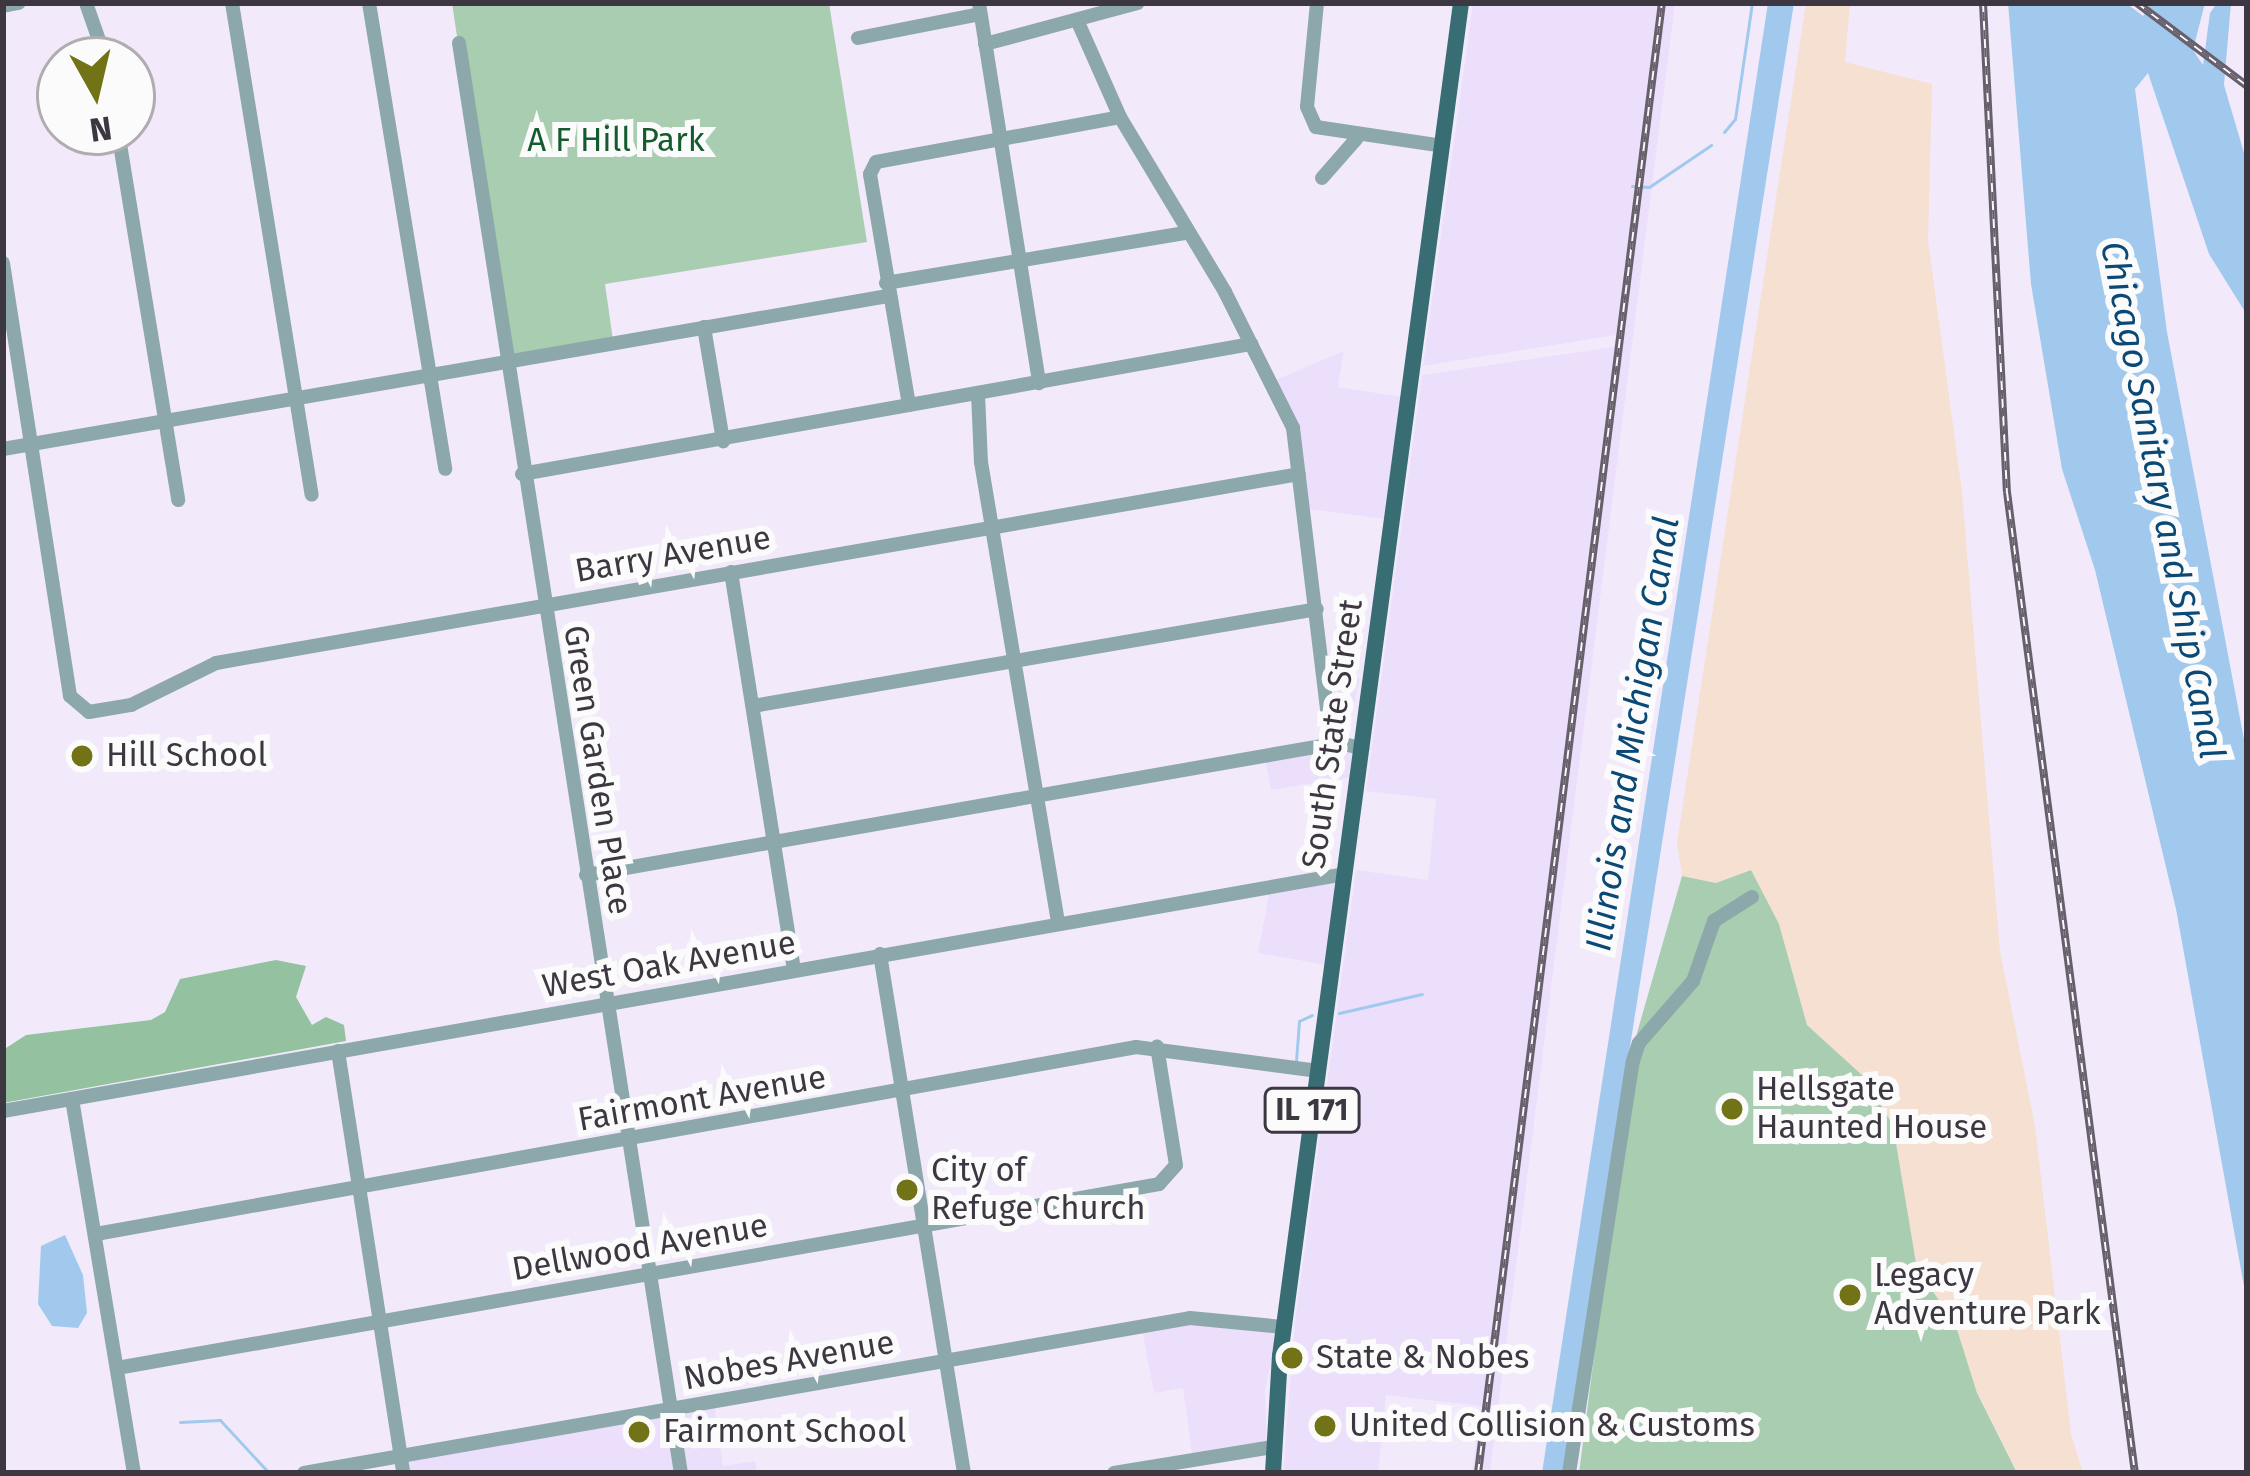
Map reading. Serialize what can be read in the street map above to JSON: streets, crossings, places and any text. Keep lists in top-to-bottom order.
{
  "streets": {
    "main road": ["South State Street", "IL 171"],
    "street": [
      "Barry Avenue",
      "Green Garden Place",
      "West Oak Avenue",
      "Fairmont Avenue",
      "Dellwood Avenue",
      "Nobes Avenue"
    ]
  },
  "crossings": [
    ["Barry Avenue", "Green Garden Place"],
    ["South State Street", "West Oak Avenue"],
    ["South State Street", "Fairmont Avenue"],
    ["South State Street", "Nobes Avenue"],
    ["Green Garden Place", "West Oak Avenue"],
    ["Green Garden Place", "Fairmont Avenue"],
    ["Green Garden Place", "Dellwood Avenue"],
    ["Green Garden Place", "Nobes Avenue"],
    ["Fairmont Avenue", "Dellwood Avenue"]
  ],
  "water": ["Chicago Sanitary and Ship Canal", "Illinois and Michigan Canal"],
  "parks": ["A F Hill Park"],
  "places": [
    "Hill School",
    "Hellsgate Haunted House",
    "City of Refuge Church",
    "Legacy Adventure Park",
    "State & Nobes",
    "United Collision & Customs",
    "Fairmont School"
  ],
  "north": "bottom"
}
